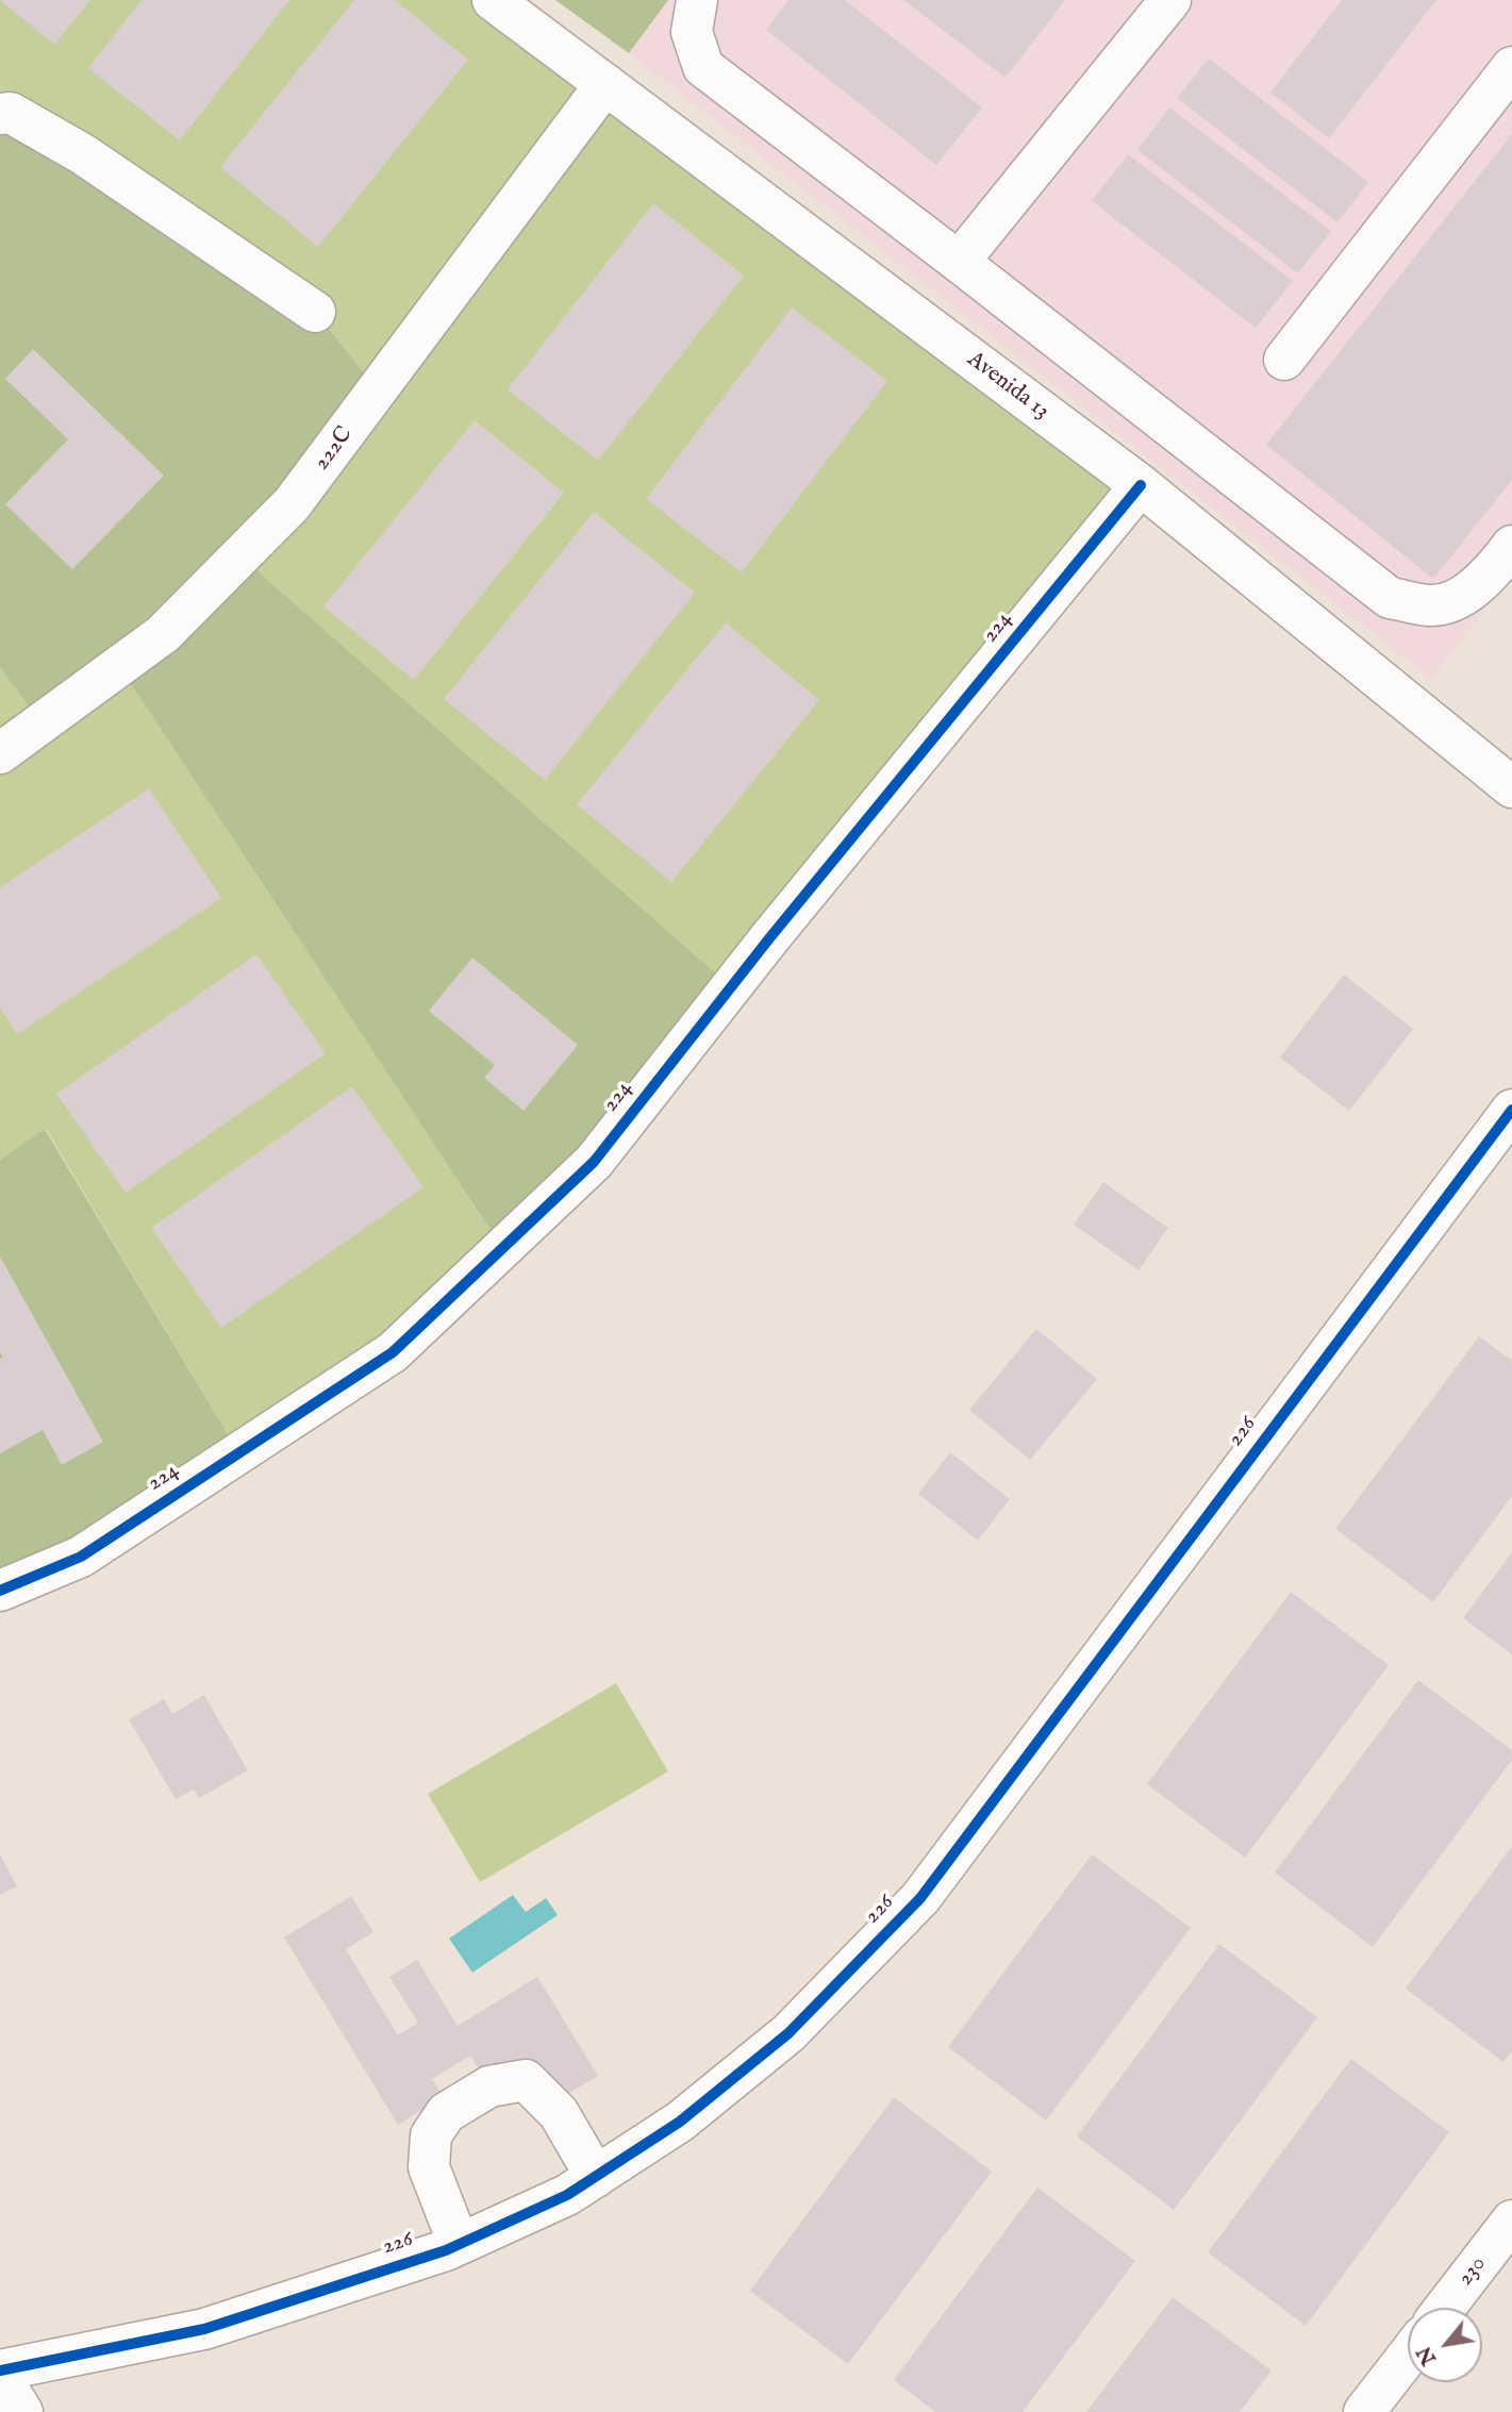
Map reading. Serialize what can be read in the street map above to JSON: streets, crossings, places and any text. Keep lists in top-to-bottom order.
{
  "streets": {
    "street": [
      "Avenida 13",
      "222C",
      "224",
      "226",
      "230"
    ]
  },
  "crossings": [
    ["Avenida 13", "222C"],
    ["Avenida 13", "224"]
  ],
  "north": "bottom left"
}
